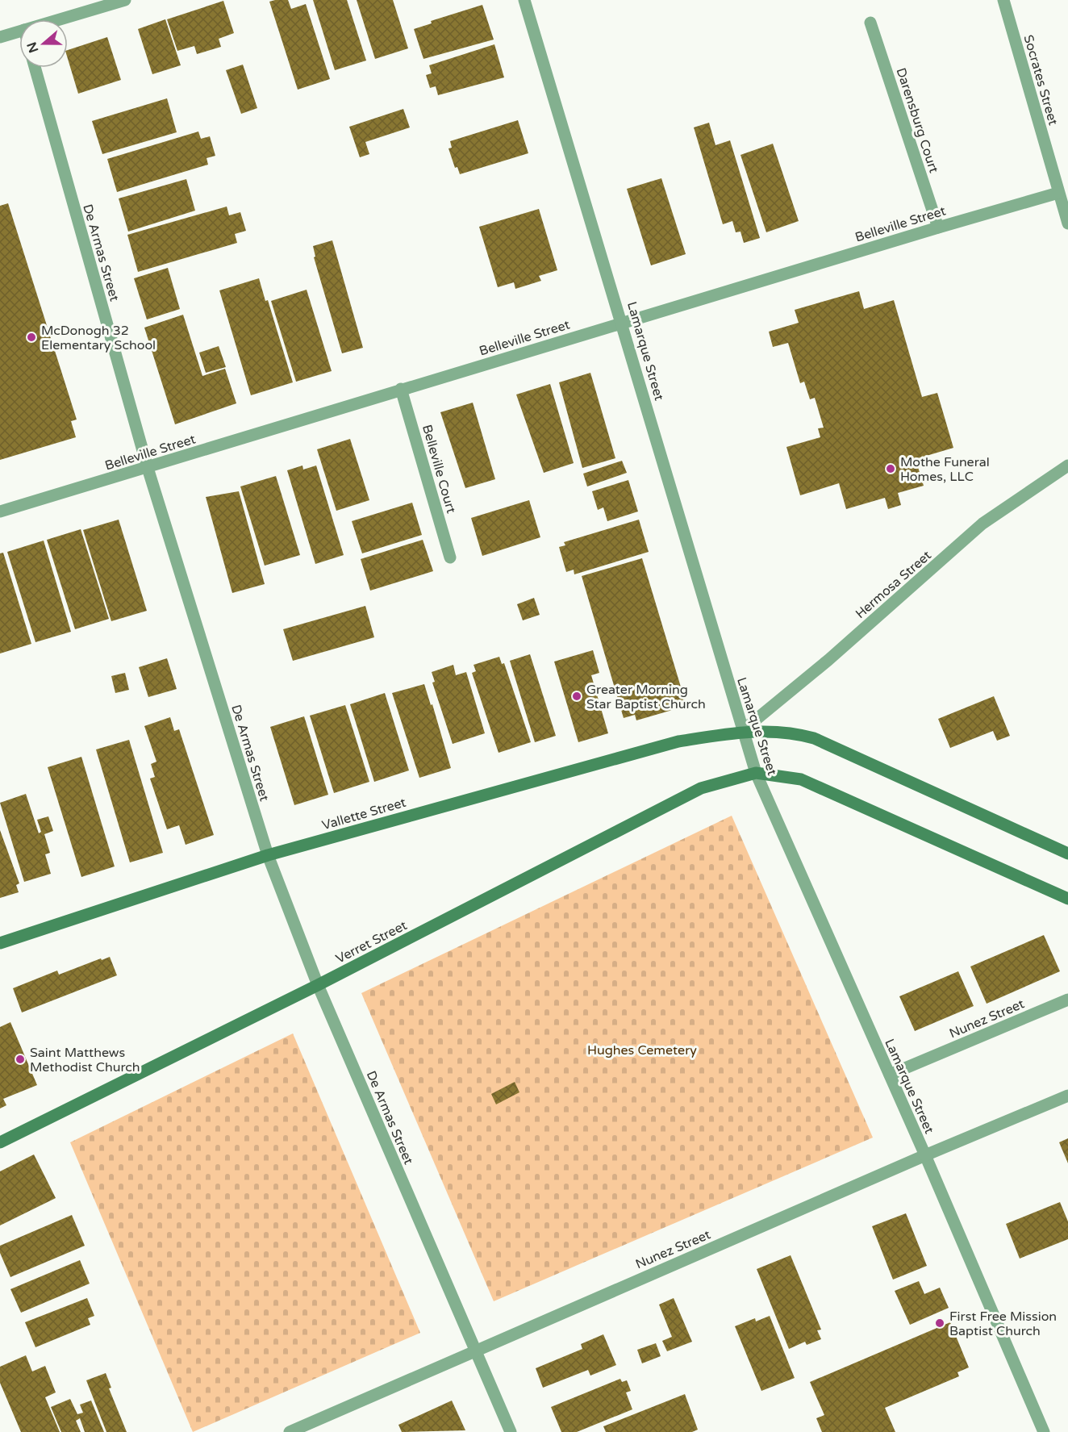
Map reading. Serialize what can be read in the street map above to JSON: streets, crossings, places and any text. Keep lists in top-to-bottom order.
{
  "streets": {
    "main road": ["Vallette Street", "Verret Street"],
    "street": [
      "Socrates Street",
      "Darensburg Court",
      "Belleville Street",
      "De Armas Street",
      "Lamarque Street",
      "Belleville Court",
      "Hermosa Street",
      "Nunez Street"
    ]
  },
  "crossings": [
    ["Socrates Street", "Belleville Street"],
    ["Darensburg Court", "Belleville Street"],
    ["Belleville Street", "De Armas Street"],
    ["Belleville Street", "Lamarque Street"],
    ["Belleville Street", "Belleville Court"],
    ["De Armas Street", "Vallette Street"],
    ["De Armas Street", "Verret Street"],
    ["De Armas Street", "Nunez Street"],
    ["Lamarque Street", "Hermosa Street"],
    ["Lamarque Street", "Vallette Street"],
    ["Lamarque Street", "Verret Street"],
    ["Lamarque Street", "Nunez Street"],
    ["Hermosa Street", "Vallette Street"]
  ],
  "parks": ["Hughes Cemetery"],
  "places": [
    "McDonogh 32 Elementary School",
    "Mothe Funeral Homes, LLC",
    "Greater Morning Star Baptist Church",
    "Saint Matthews Methodist Church",
    "First Free Mission Baptist Church"
  ],
  "north": "left"
}
